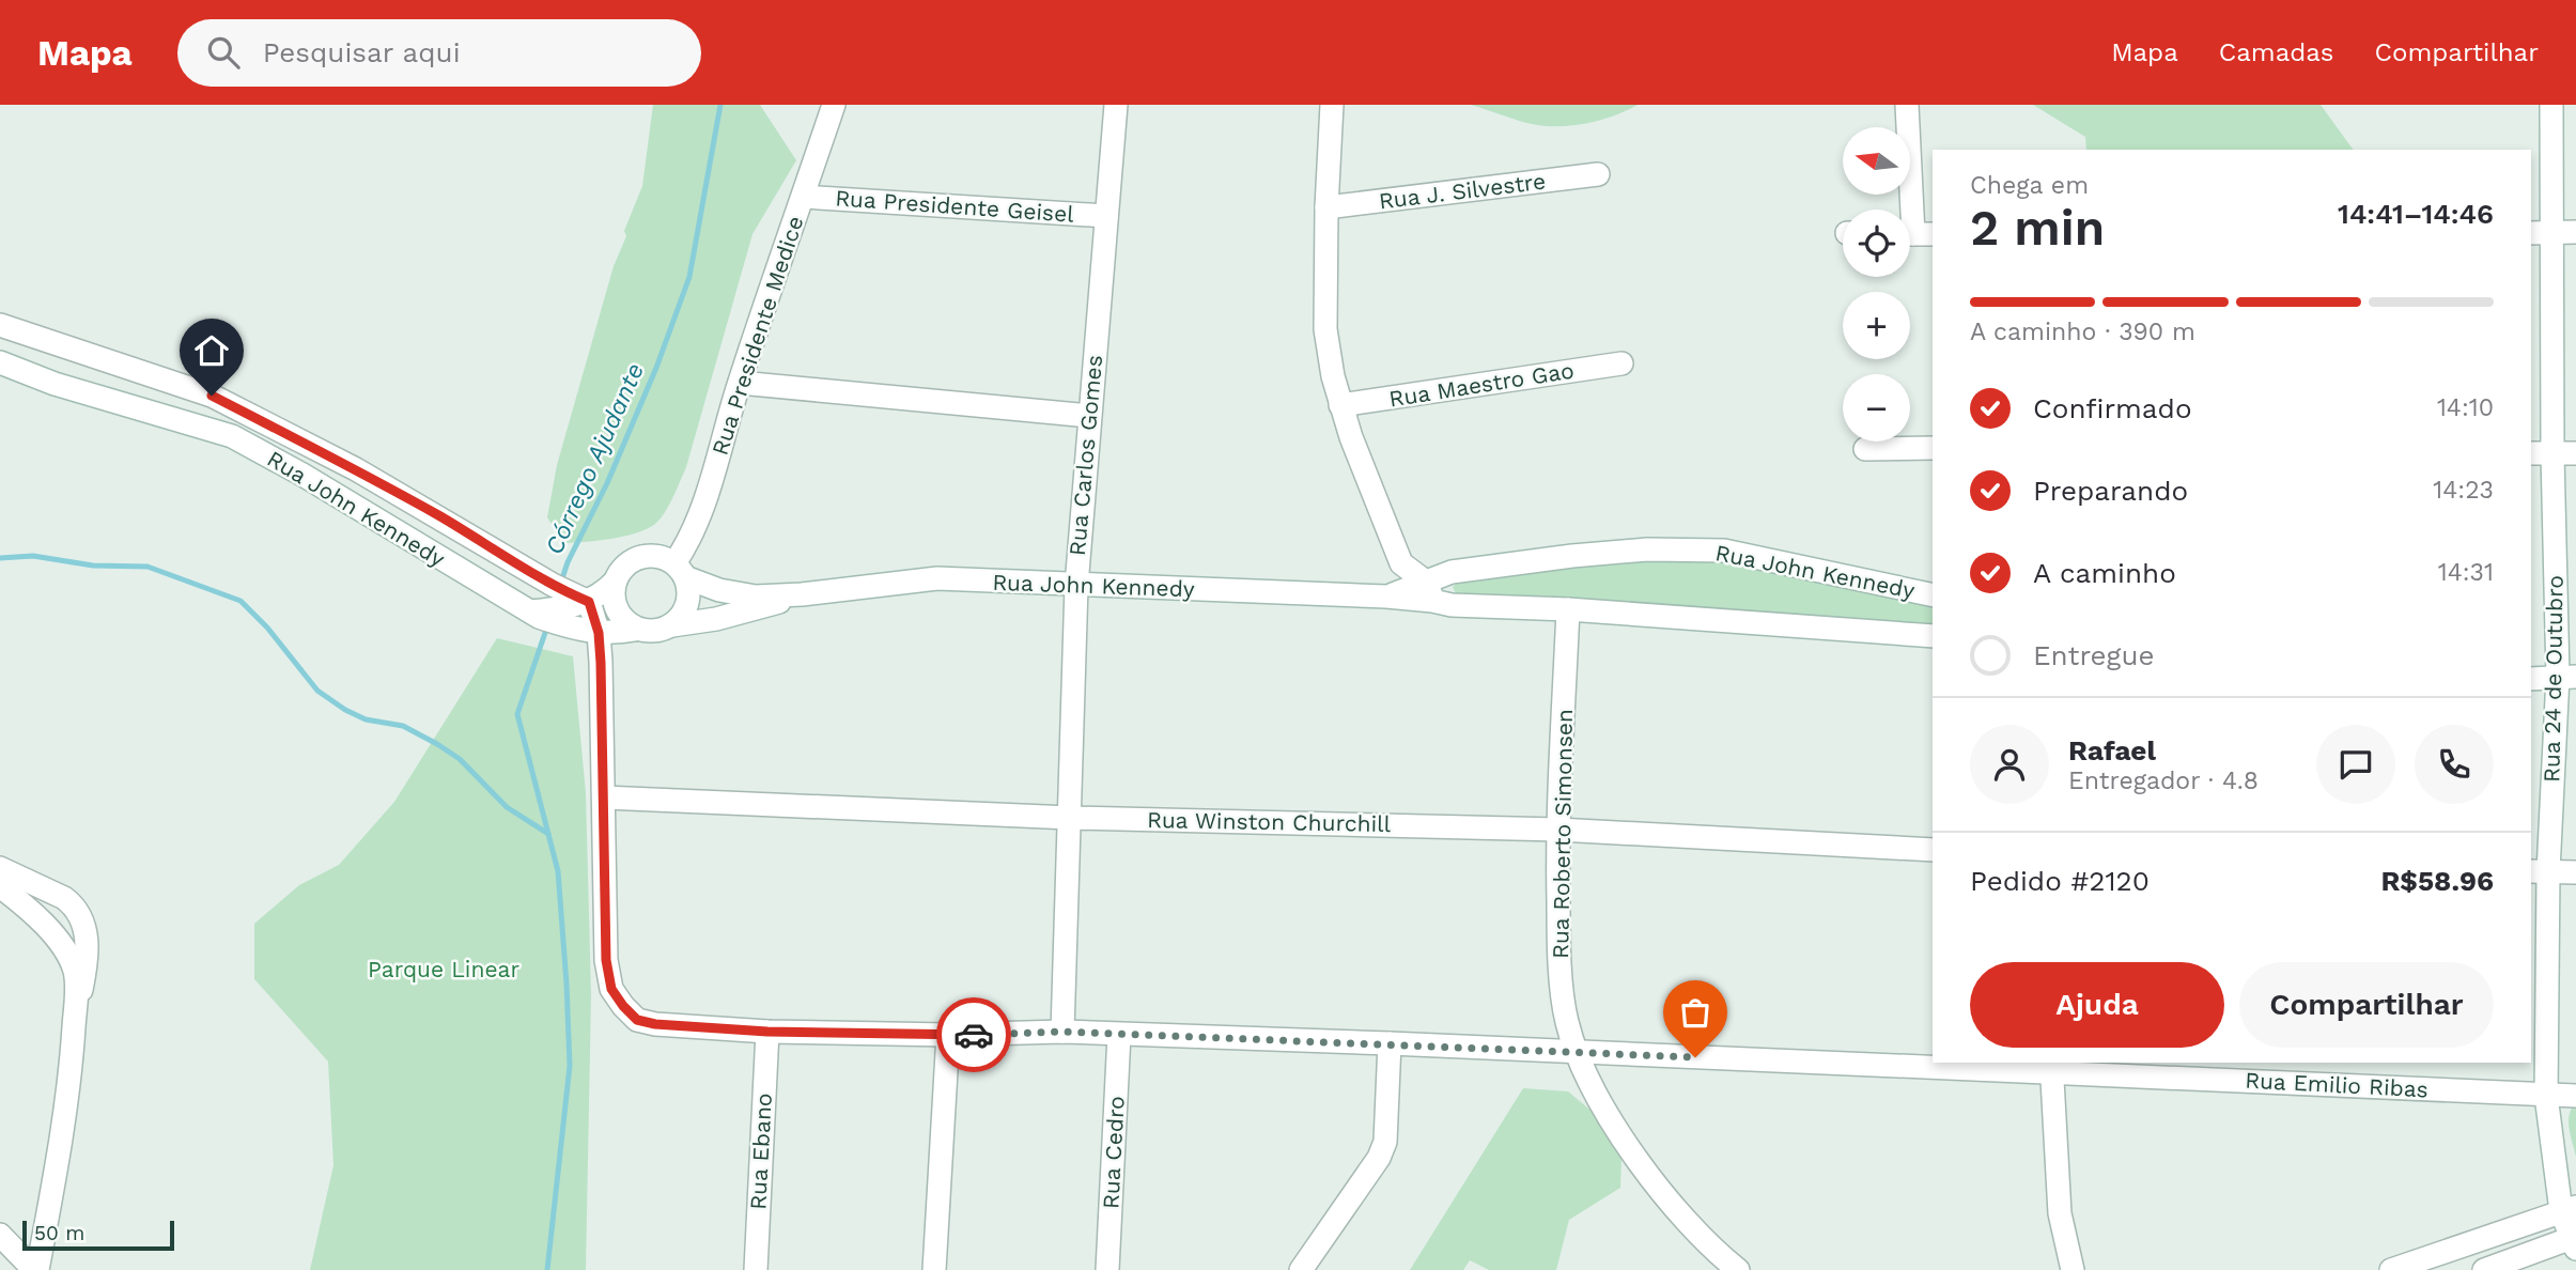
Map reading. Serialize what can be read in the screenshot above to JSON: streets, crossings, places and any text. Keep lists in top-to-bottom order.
{
  "streets": {
    "street": [
      "Rua J. Silvestre",
      "Rua Presidente Geisel",
      "Rua Presidente Medice",
      "Rua Maestro Gao",
      "Rua Carlos Gomes",
      "Rua John Kennedy",
      "Rua 24 de Outubro",
      "Rua Winston Churchill",
      "Rua Roberto Simonsen",
      "Rua Emilio Ribas",
      "Rua Ebano",
      "Rua Cedro"
    ]
  },
  "crossings": [
    ["Rua Presidente Geisel", "Rua Presidente Medice"],
    ["Rua Presidente Geisel", "Rua Carlos Gomes"],
    ["Rua Presidente Medice", "Rua John Kennedy"],
    ["Rua Carlos Gomes", "Rua John Kennedy"],
    ["Rua Carlos Gomes", "Rua Winston Churchill"],
    ["Rua Carlos Gomes", "Rua Emilio Ribas"],
    ["Rua John Kennedy", "Rua Roberto Simonsen"],
    ["Rua 24 de Outubro", "Rua Emilio Ribas"],
    ["Rua Winston Churchill", "Rua Roberto Simonsen"],
    ["Rua Winston Churchill", "Rua Emilio Ribas"],
    ["Rua Roberto Simonsen", "Rua Emilio Ribas"],
    ["Rua Emilio Ribas", "Rua Ebano"],
    ["Rua Emilio Ribas", "Rua Cedro"]
  ],
  "water": ["Córrego Ajudante"],
  "parks": ["Parque Linear"],
  "scale_bar": "50 m",
  "north": "left",
  "page": {
    "header": "Mapa",
    "search": "Pesquisar aqui",
    "nav": ["Mapa", "Camadas", "Compartilhar"],
    "map_buttons": ["+", "−"],
    "heading": ["2 min", "Chega em", "14:41–14:46"],
    "panel": [
      "Rafael",
      "Entregador · 4.8",
      "Pedido #2120",
      "R$58.96"
    ],
    "bar": "A caminho · 390 m",
    "list": [
      ["Confirmado", "14:10"],
      ["Preparando", "14:23"],
      ["A caminho", "14:31"],
      "Entregue"
    ],
    "buttons": ["Ajuda", "Compartilhar"],
    "scale": "50 m"
  }
}
